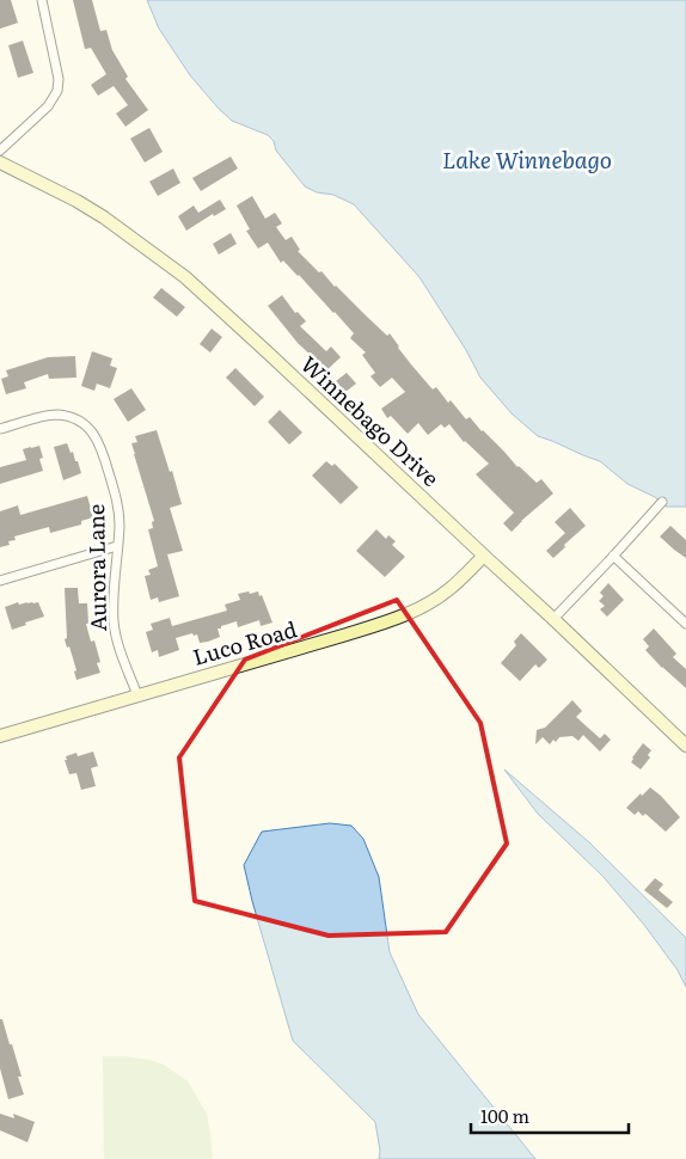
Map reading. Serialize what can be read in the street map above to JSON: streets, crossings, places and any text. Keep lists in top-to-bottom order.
{
  "streets": {
    "main road": ["Winnebago Drive", "Luco Road"],
    "street": ["Aurora Lane"]
  },
  "crossings": [
    ["Winnebago Drive", "Luco Road"],
    ["Aurora Lane", "Luco Road"]
  ],
  "water": ["Lake Winnebago"],
  "scale_bar": "100 m"
}
